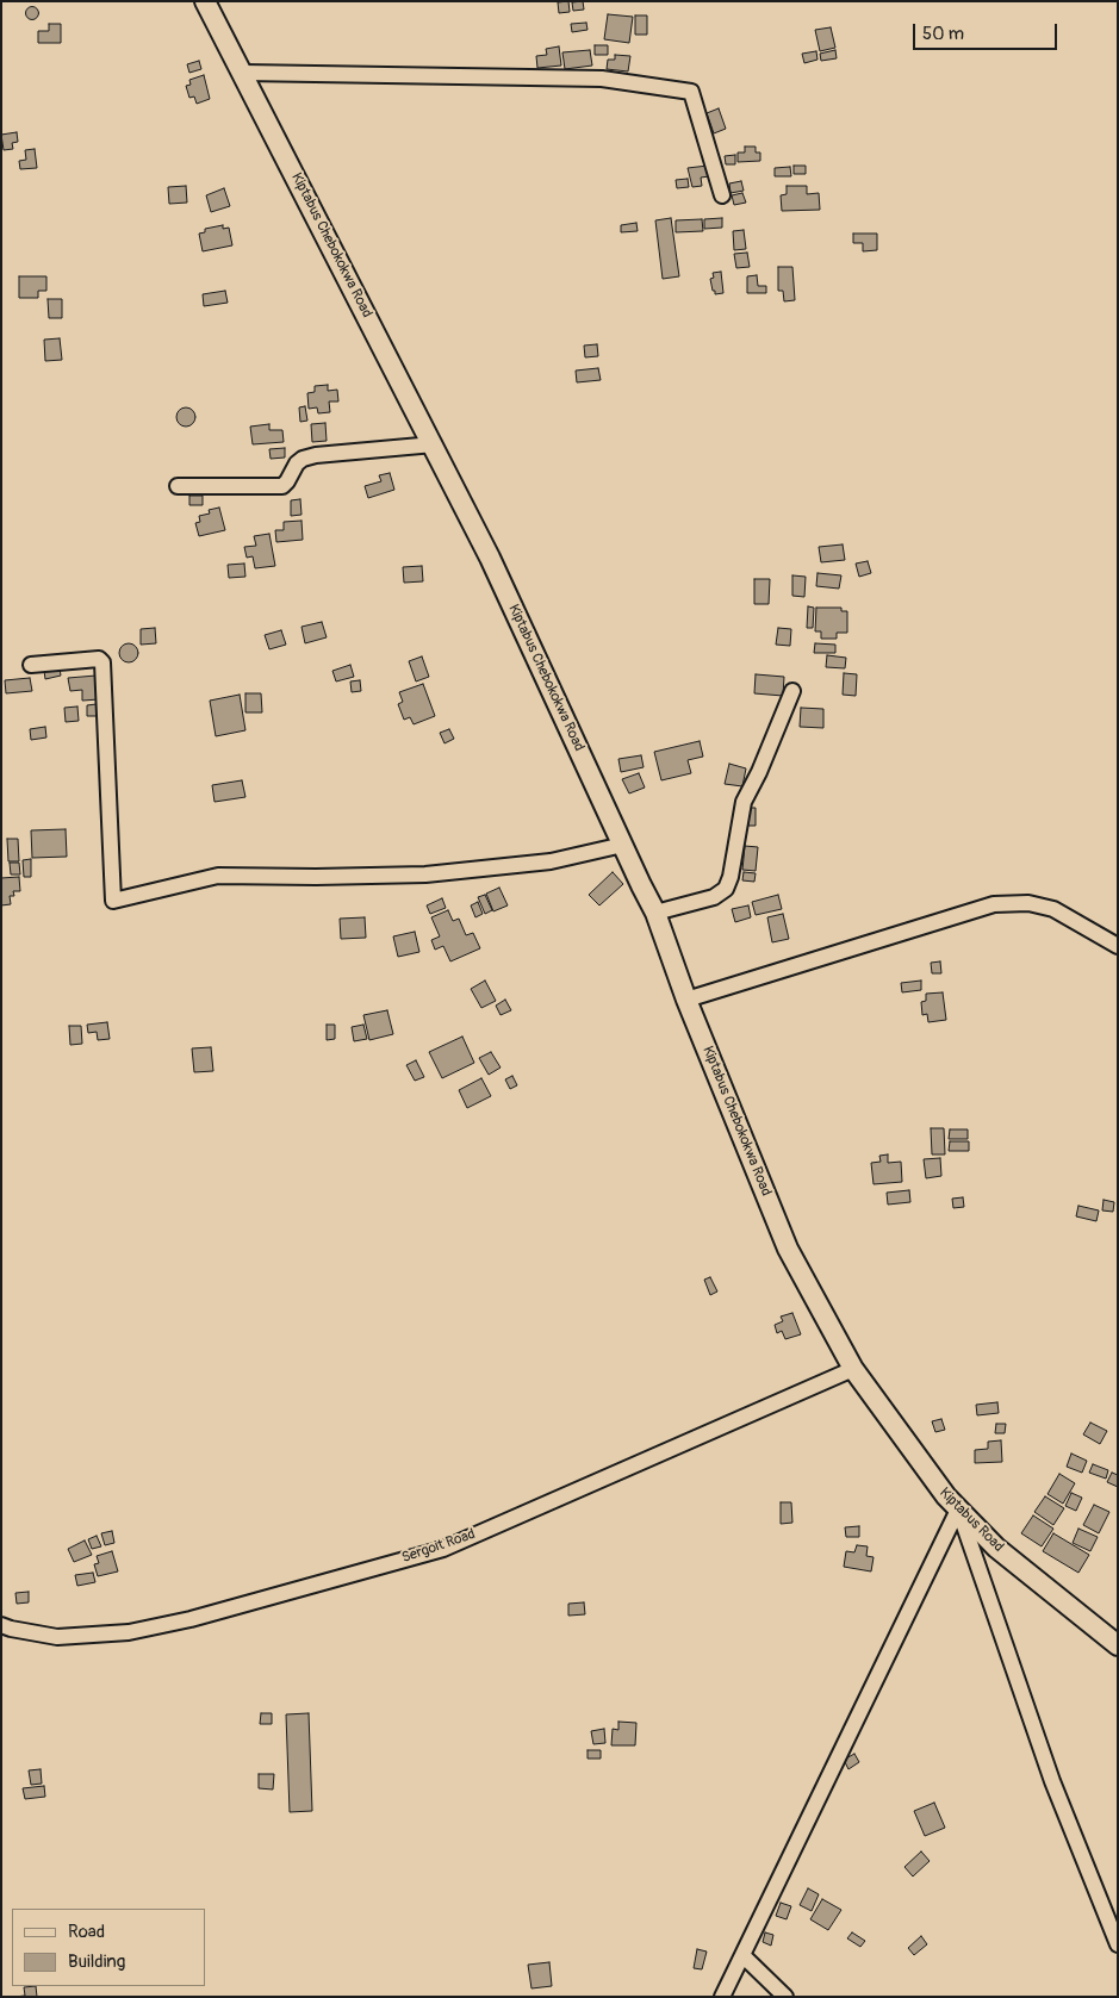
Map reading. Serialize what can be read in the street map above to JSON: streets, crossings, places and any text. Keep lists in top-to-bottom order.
{
  "streets": {
    "street": ["Kiptabus Chebokokwa Road", "Kiptabus Road", "Sergoit Road"]
  },
  "crossings": [
    ["Kiptabus Chebokokwa Road", "Kiptabus Road"],
    ["Kiptabus Chebokokwa Road", "Sergoit Road"],
    ["Kiptabus Road", "Sergoit Road"]
  ],
  "legend": ["Road", "Building"],
  "scale_bar": "50 m"
}
